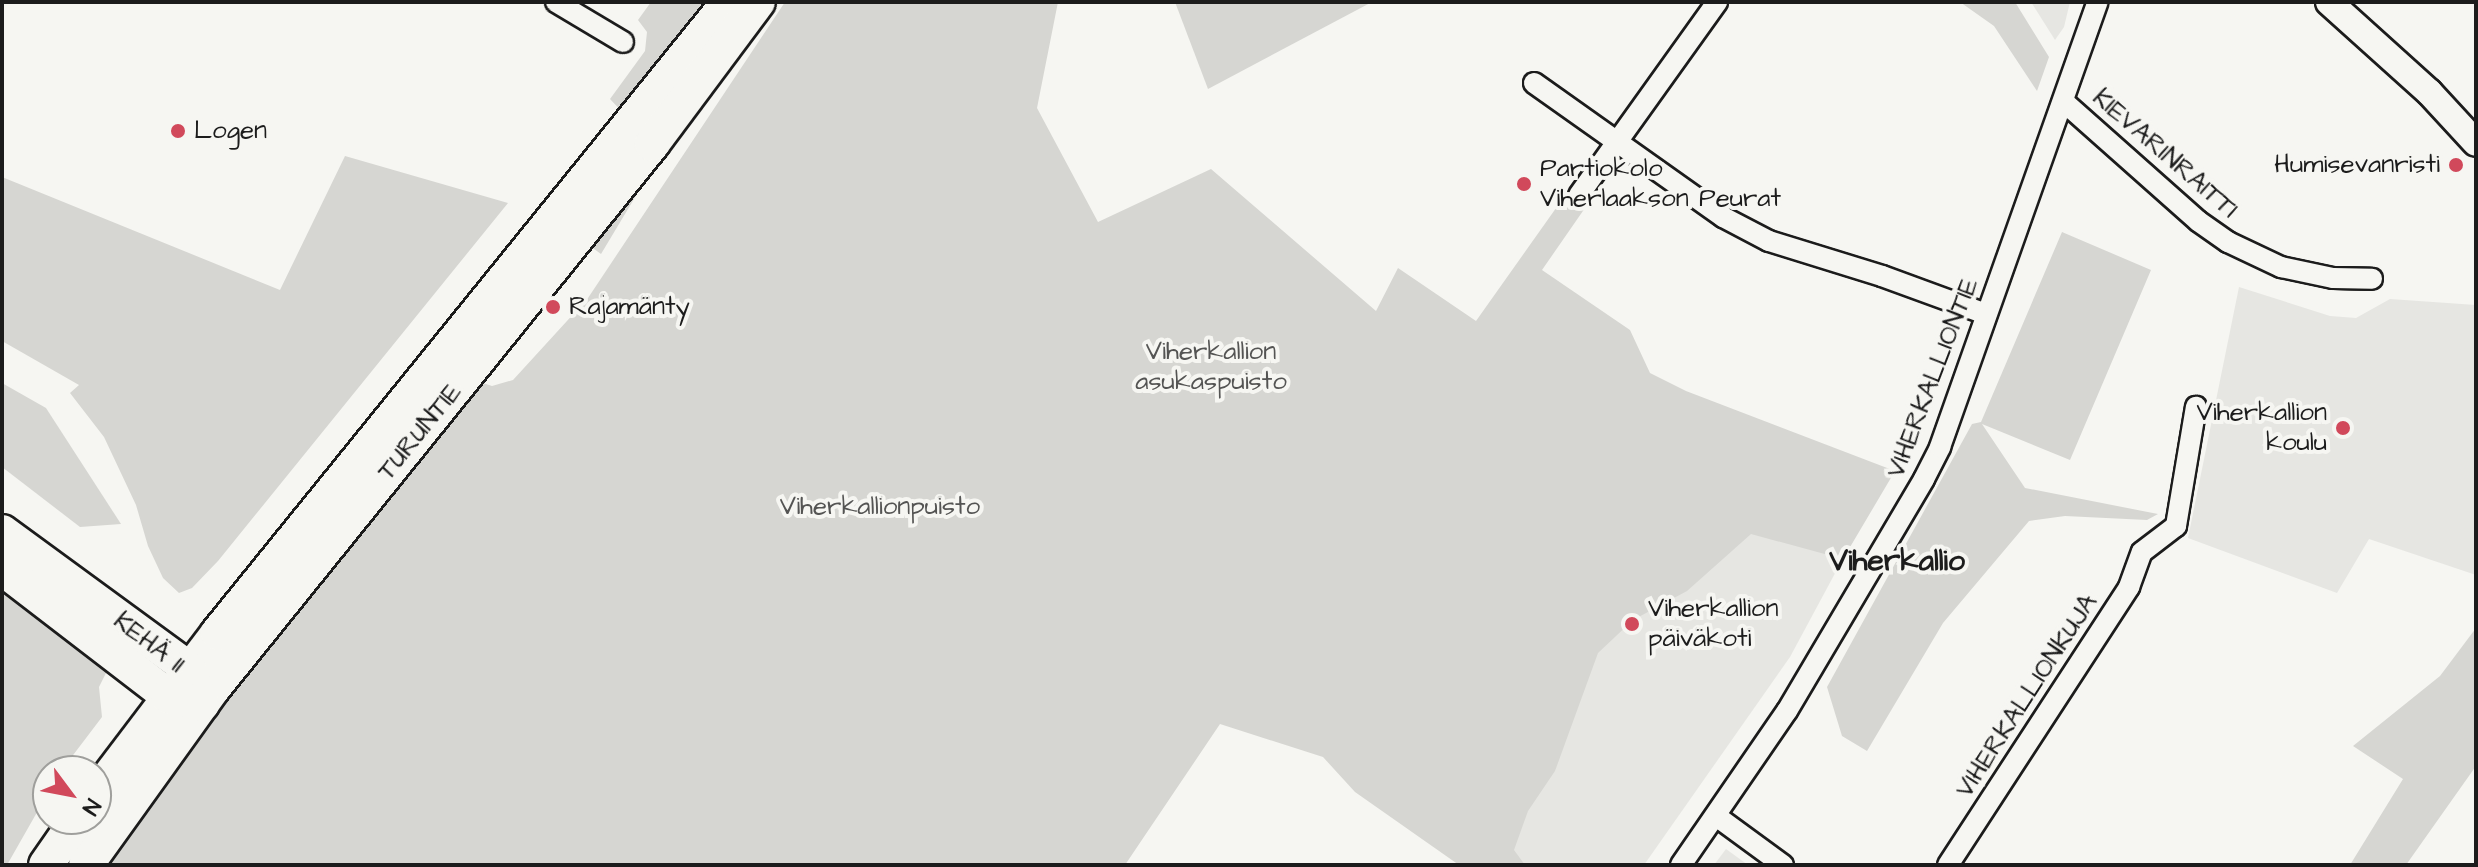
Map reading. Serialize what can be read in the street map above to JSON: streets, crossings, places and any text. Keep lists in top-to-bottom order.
{
  "streets": {
    "main road": ["TURUNTIE", "KEHÄ II"],
    "street": ["KIEVARINRAITTI", "VIHERKALLIONTIE", "VIHERKALLIONKUJA"]
  },
  "crossings": [
    ["KIEVARINRAITTI", "VIHERKALLIONTIE"],
    ["TURUNTIE", "KEHÄ II"]
  ],
  "districts": ["Viherkallio"],
  "parks": ["Viherkallion asukaspuisto", "Viherkallionpuisto"],
  "places": [
    "Logen",
    "Humisevanristi",
    "Partiokolo Viherlaakson Peurat",
    "Rajamänty",
    "Viherkallion koulu",
    "Viherkallion päiväkoti"
  ],
  "north": "bottom right"
}
